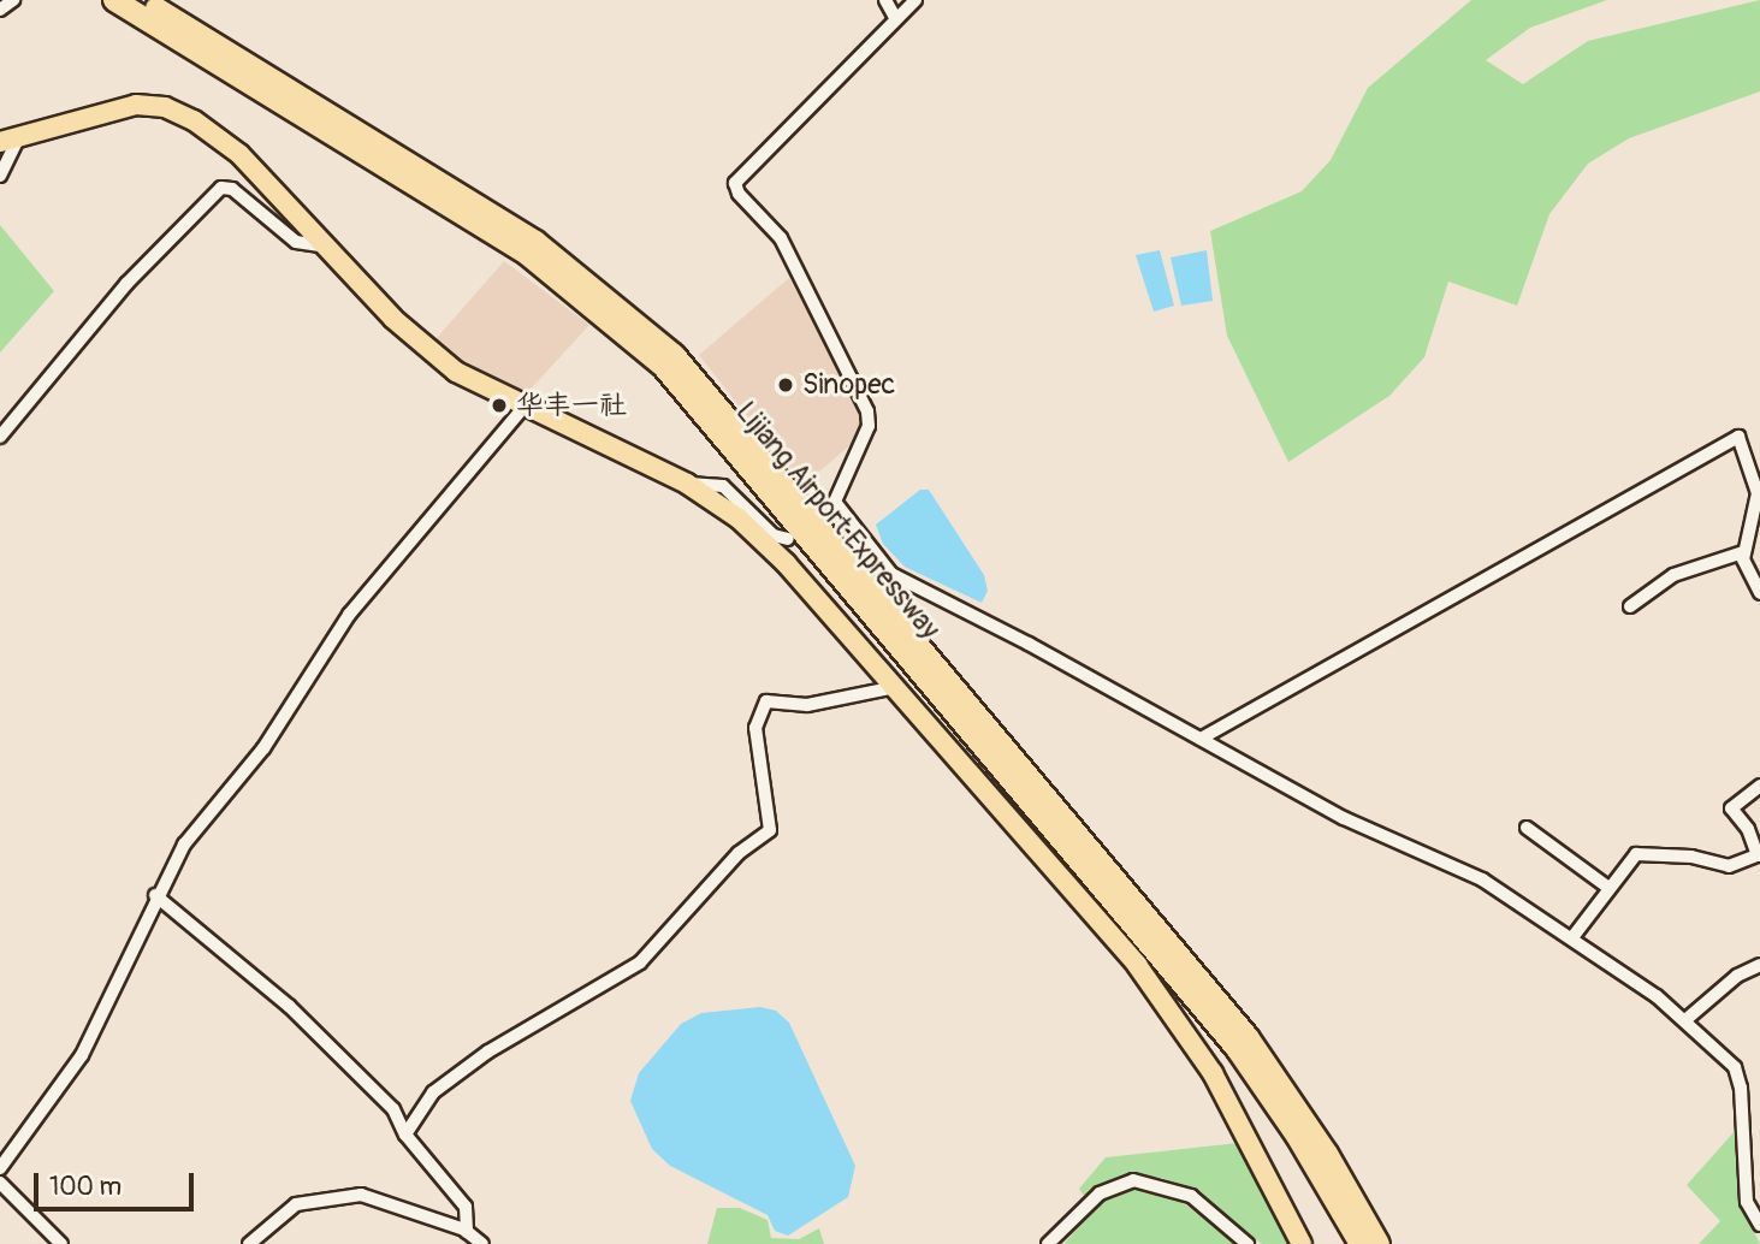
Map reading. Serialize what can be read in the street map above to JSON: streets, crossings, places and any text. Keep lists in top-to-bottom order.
{
  "streets": {
    "highway": ["Lijiang Airport Expressway"]
  },
  "places": ["Sinopec", "华丰一社"],
  "scale_bar": "100 m"
}
